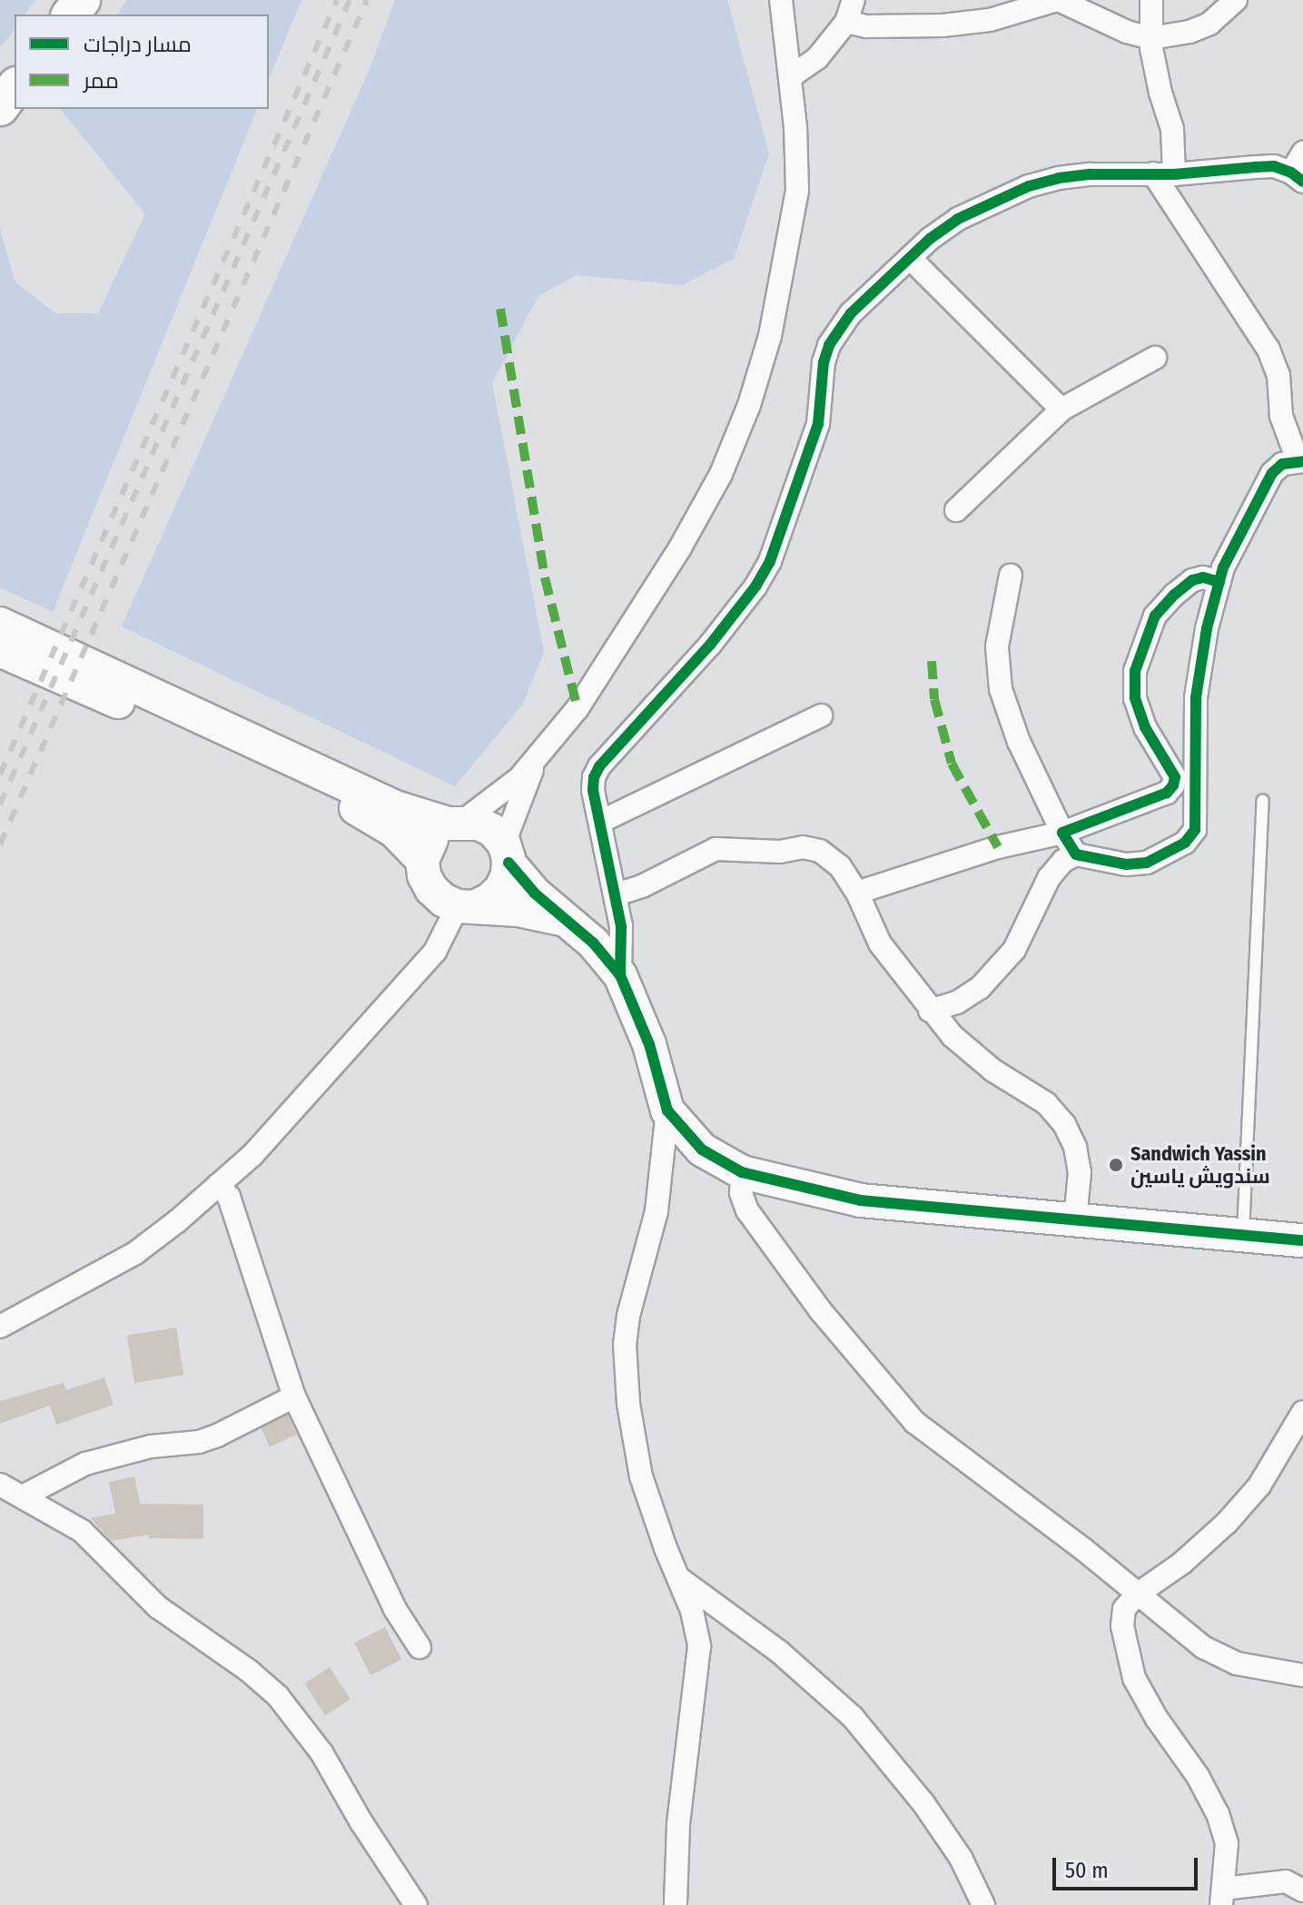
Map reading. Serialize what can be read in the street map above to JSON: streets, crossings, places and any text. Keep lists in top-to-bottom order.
{
  "places": ["Sandwich Yassin سندويش ياسين"],
  "legend": ["مسار دراجات", "ممر"],
  "scale_bar": "50 m"
}
